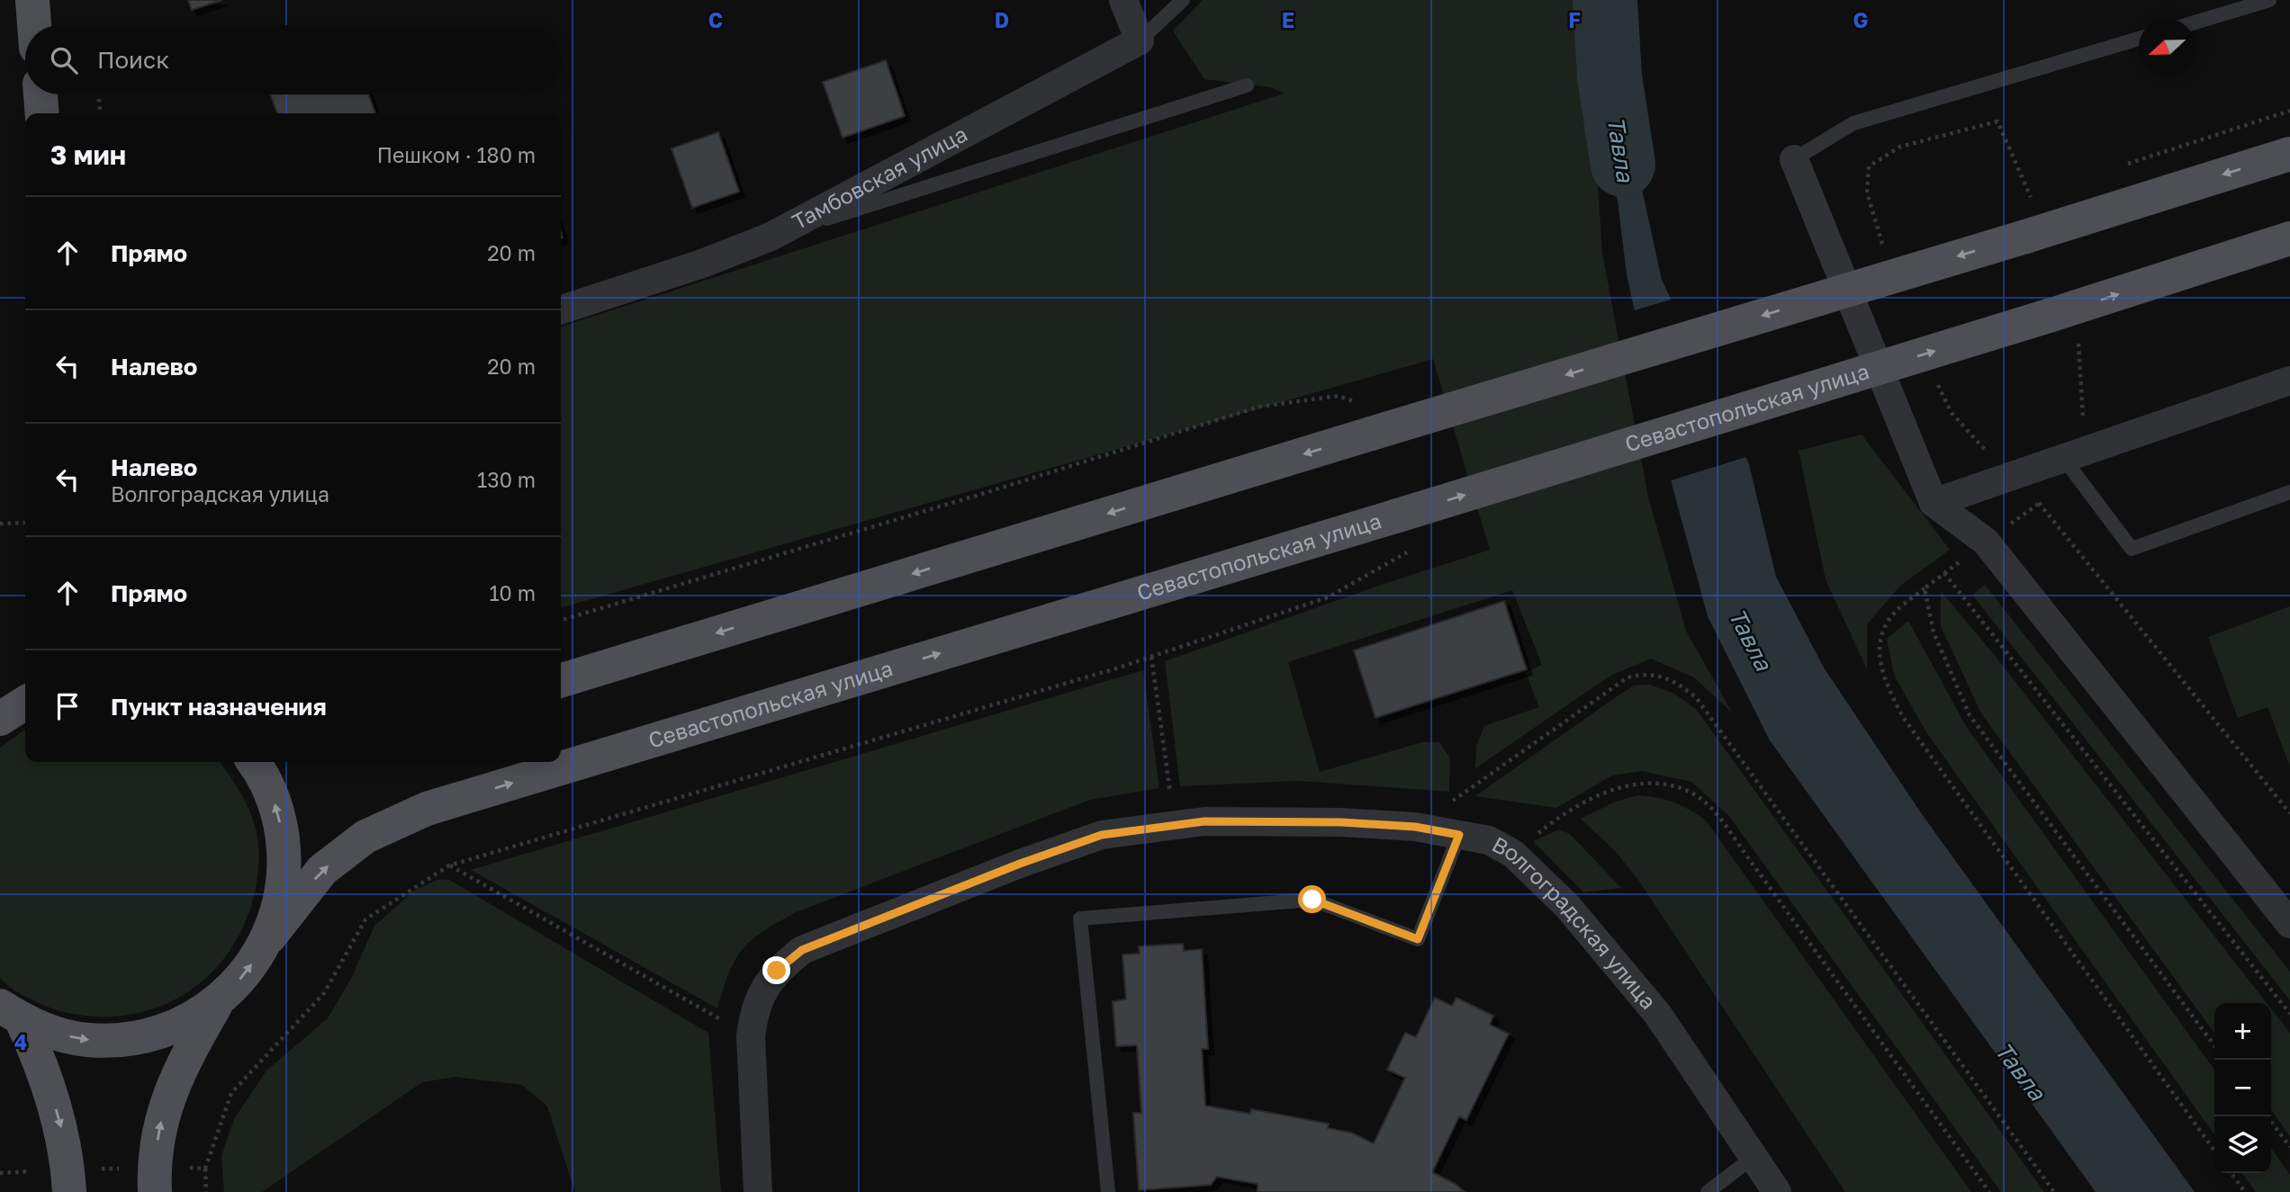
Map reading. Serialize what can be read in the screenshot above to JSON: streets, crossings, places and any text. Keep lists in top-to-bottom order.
{
  "streets": {
    "main road": ["Севастопольская улица"],
    "street": ["Тамбовская улица", "Волгоградская улица"]
  },
  "water": ["Тавла"],
  "north": "left",
  "page": {
    "search": "Поиск",
    "heading": ["3 мин", "Пешком · 180 m"],
    "list": [
      ["Прямо", "20 m"],
      ["Налево", "20 m"],
      ["Налево", "Волгоградская улица", "130 m"],
      ["Прямо", "10 m"],
      "Пункт назначения"
    ],
    "map_buttons": ["+", "−"]
  },
  "grid": {
    "columns": [
      "C",
      "D",
      "E",
      "F",
      "G"
    ],
    "rows": ["4"]
  }
}
